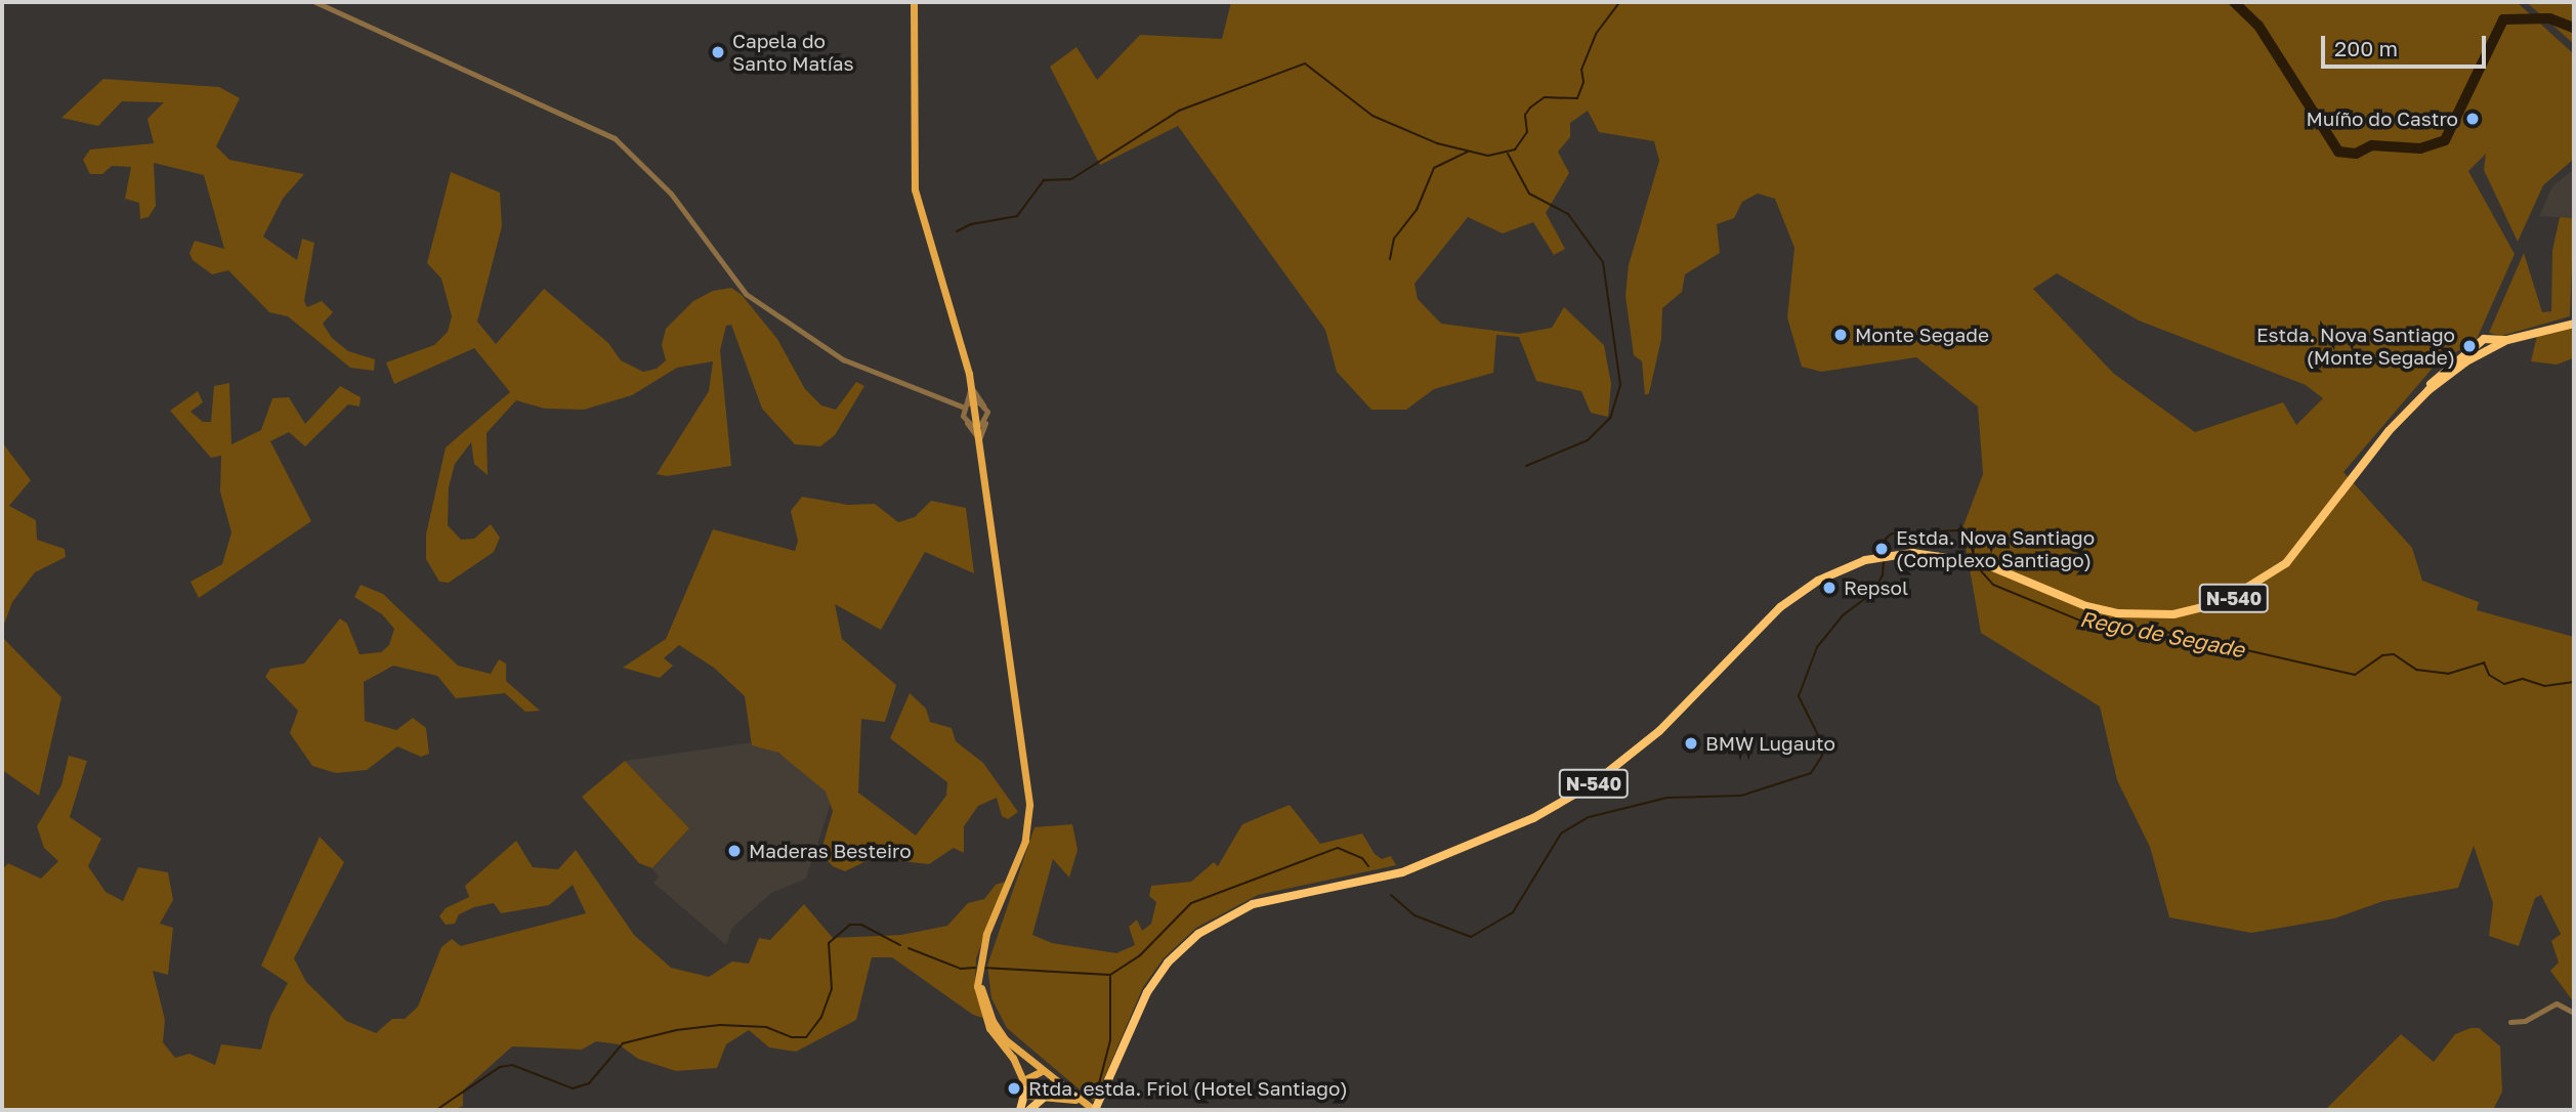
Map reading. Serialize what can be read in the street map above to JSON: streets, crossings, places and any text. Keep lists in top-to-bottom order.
{
  "streets": {
    "highway": ["N-540"]
  },
  "water": ["Rego de Segade"],
  "places": [
    "Capela do Santo Matías",
    "Muíño do Castro",
    "Monte Segade",
    "Estda. Nova Santiago (Monte Segade)",
    "Estda. Nova Santiago (Complexo Santiago)",
    "Repsol",
    "BMW Lugauto",
    "Maderas Besteiro",
    "Rtda. estda. Friol (Hotel Santiago)"
  ],
  "scale_bar": "200 m"
}
